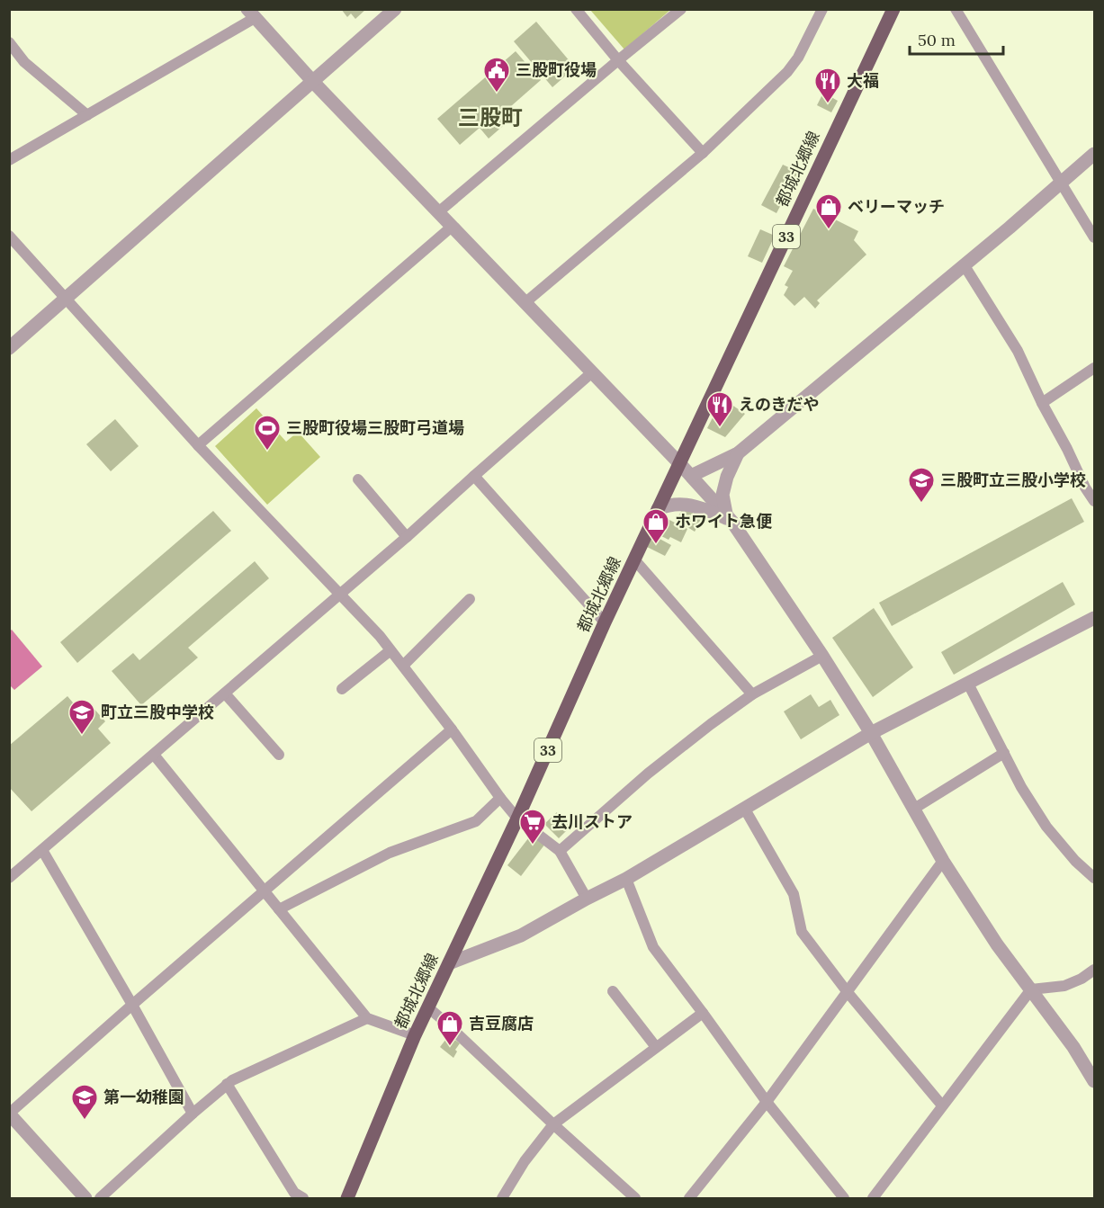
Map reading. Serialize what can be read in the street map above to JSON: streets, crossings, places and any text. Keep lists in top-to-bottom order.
{
  "streets": {
    "main road": ["都城北郷線", "33"]
  },
  "districts": ["三股町"],
  "places": {
    "public building": ["三股町役場"],
    "restaurant": ["大福", "えのきだや"],
    "shop": ["ベリーマッチ", "ホワイト急便", "吉豆腐店"],
    "sports": ["三股町役場三股町弓道場"],
    "school or university": ["三股町立三股小学校", "町立三股中学校", "第一幼稚園"],
    "supermarket": ["去川ストア"]
  },
  "scale_bar": "50 m"
}
